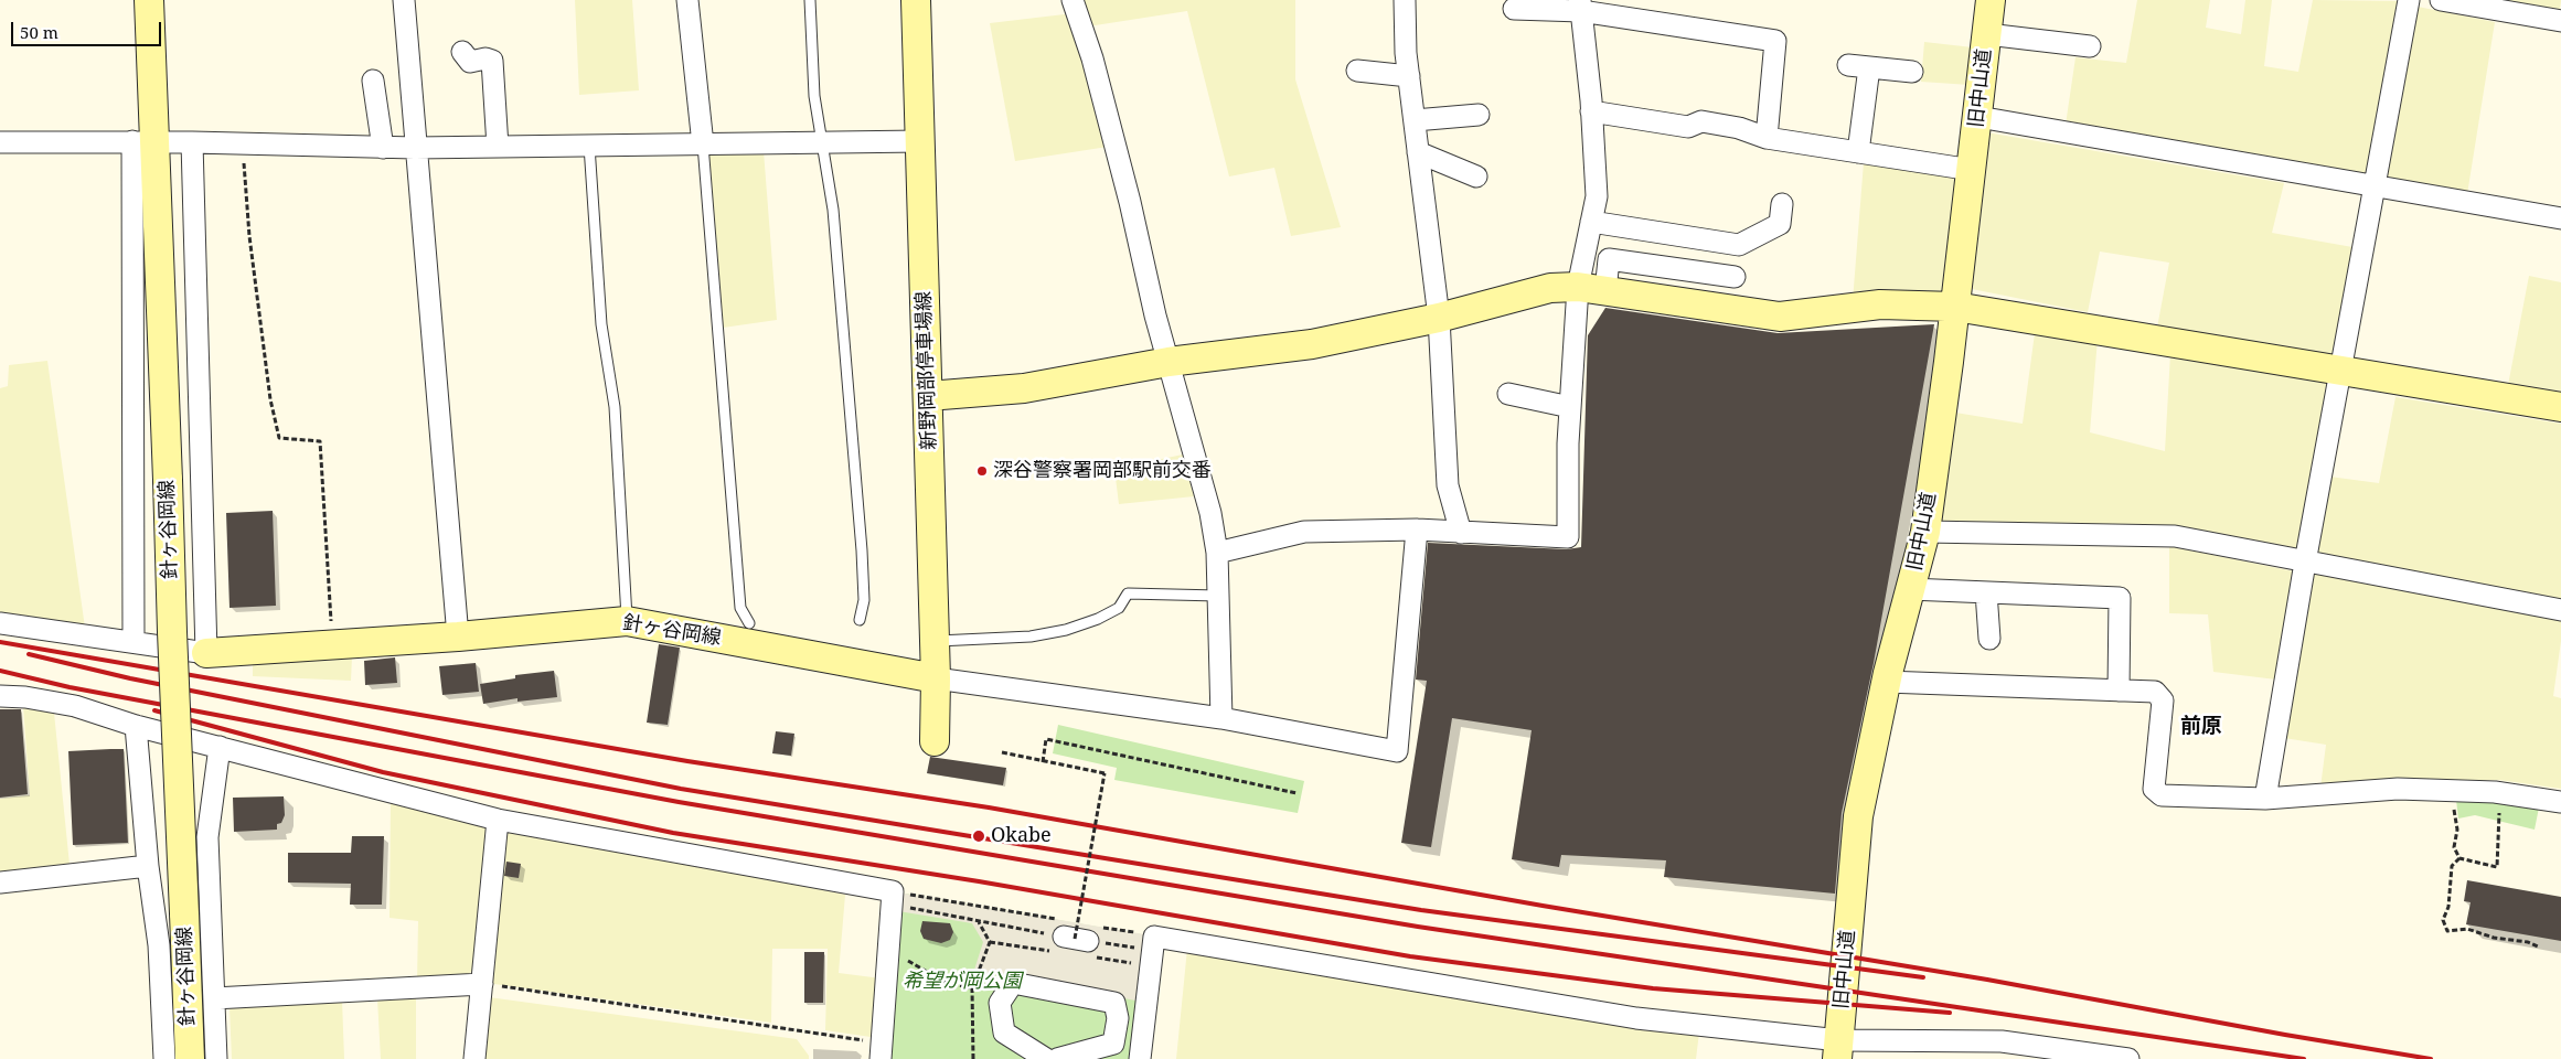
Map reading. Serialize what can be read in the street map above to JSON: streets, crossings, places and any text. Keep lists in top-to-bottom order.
{
  "streets": {
    "street": ["旧中山道", "新野岡部停車場線", "針ヶ谷岡線"]
  },
  "crossings": [
    ["新野岡部停車場線", "針ヶ谷岡線"]
  ],
  "districts": ["前原"],
  "parks": ["希望が岡公園"],
  "places": ["深谷警察署岡部駅前交番", "Okabe"],
  "scale_bar": "50 m"
}
